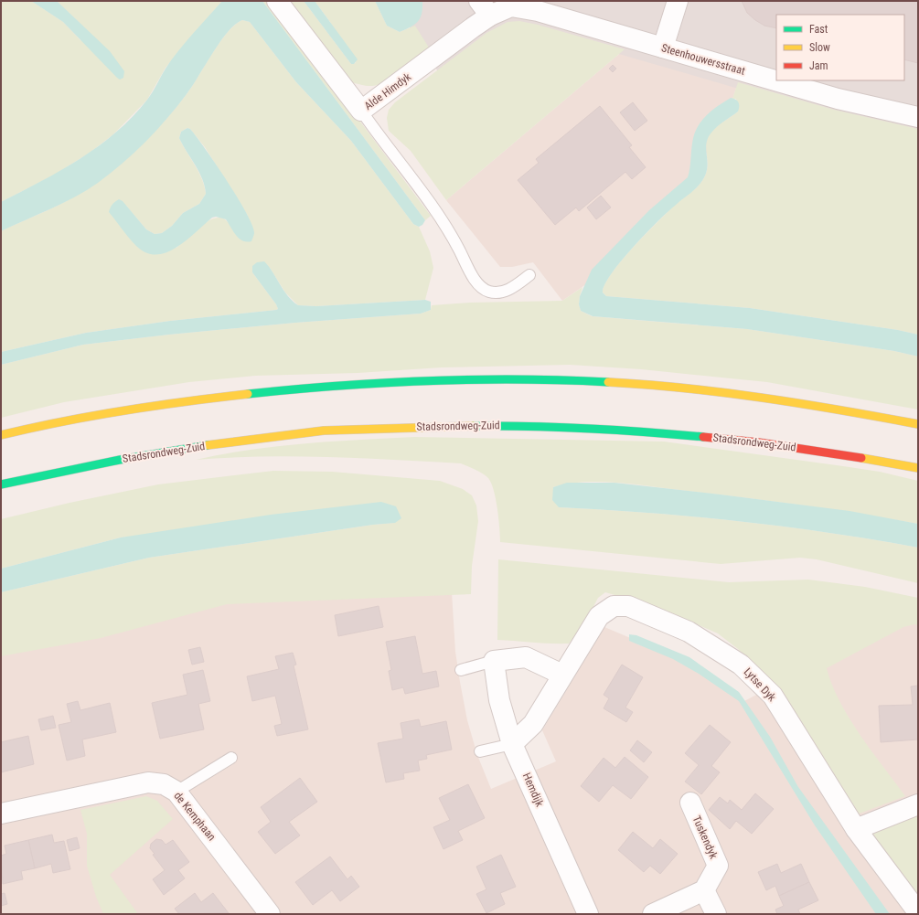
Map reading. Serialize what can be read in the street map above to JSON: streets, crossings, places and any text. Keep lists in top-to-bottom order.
{
  "streets": {
    "main road": ["Stadsrondweg-Zuid"],
    "street": [
      "Steenhouwersstraat",
      "Alde Himdyk",
      "Lytse Dyk",
      "Hemdijk",
      "de Kemphaan",
      "Tuskendyk"
    ]
  },
  "crossings": [
    ["Steenhouwersstraat", "Alde Himdyk"],
    ["Lytse Dyk", "Hemdijk"]
  ],
  "legend": ["Fast", "Slow", "Jam"]
}
